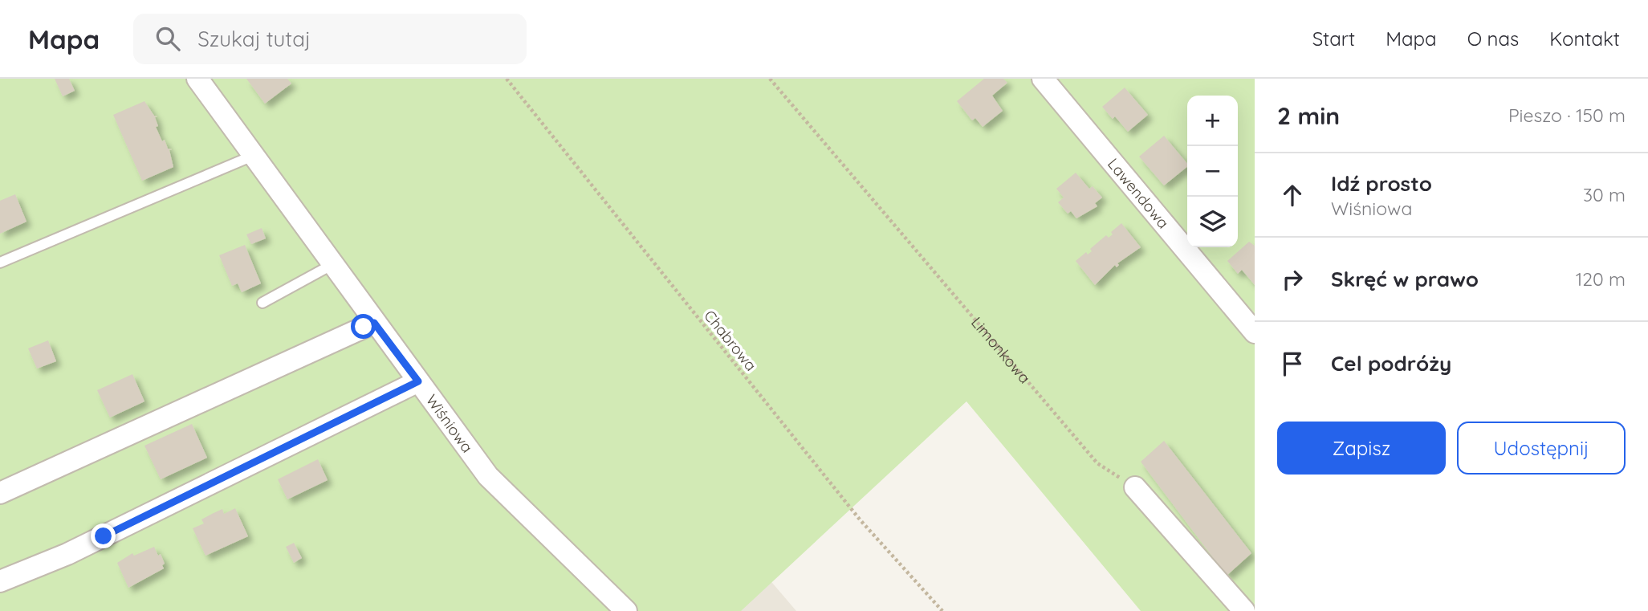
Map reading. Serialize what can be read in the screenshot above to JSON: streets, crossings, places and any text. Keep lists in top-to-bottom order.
{
  "streets": {
    "street": ["Lawendowa", "Wiśniowa"],
    "path": ["Chabrowa", "Limonkowa"]
  },
  "page": {
    "header": "Mapa",
    "search": "Szukaj tutaj",
    "nav": [
      "Start",
      "Mapa",
      "O nas",
      "Kontakt"
    ],
    "heading": ["2 min", "Pieszo · 150 m"],
    "map_buttons": ["+", "−"],
    "list": [
      ["Idź prosto", "Wiśniowa", "30 m"],
      ["Skręć w prawo", "120 m"],
      "Cel podróży"
    ],
    "buttons": ["Zapisz", "Udostępnij"]
  }
}
